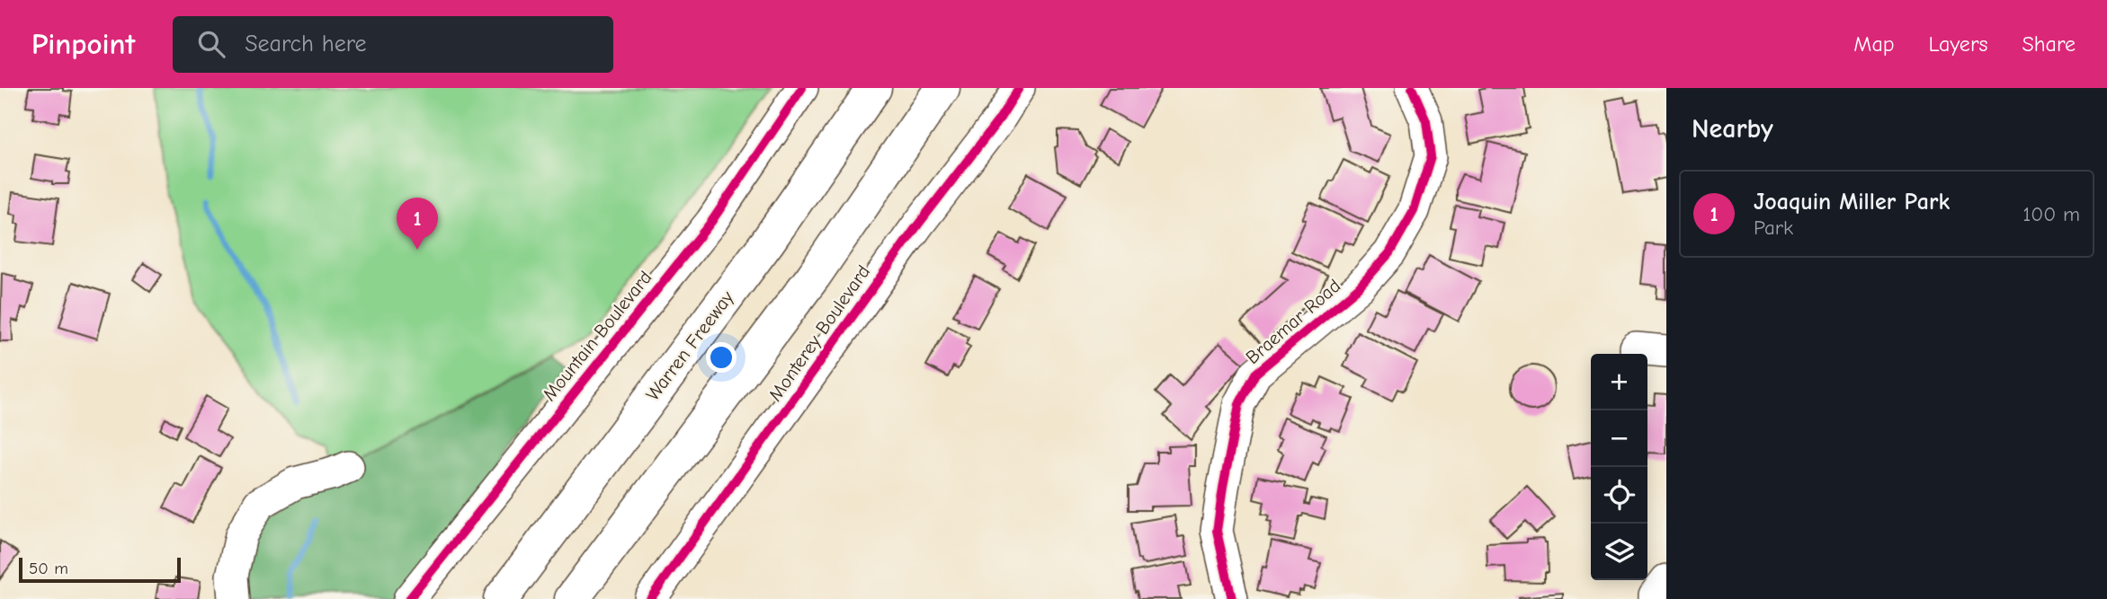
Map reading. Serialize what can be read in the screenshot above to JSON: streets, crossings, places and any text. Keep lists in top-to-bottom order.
{
  "streets": {
    "highway": ["Warren Freeway"],
    "street": ["Braemar Road", "Monterey Boulevard", "Mountain Boulevard"]
  },
  "scale_bar": "50 m",
  "page": {
    "header": "Pinpoint",
    "search": "Search here",
    "nav": ["Map", "Layers", "Share"],
    "heading": "Nearby",
    "list": [
      {
        "mark": "1",
        "name": "Joaquin Miller Park",
        "note": "Park",
        "value": "100 m"
      }
    ],
    "pins": "1",
    "map_buttons": ["+", "−"],
    "scale": "50 m"
  }
}
